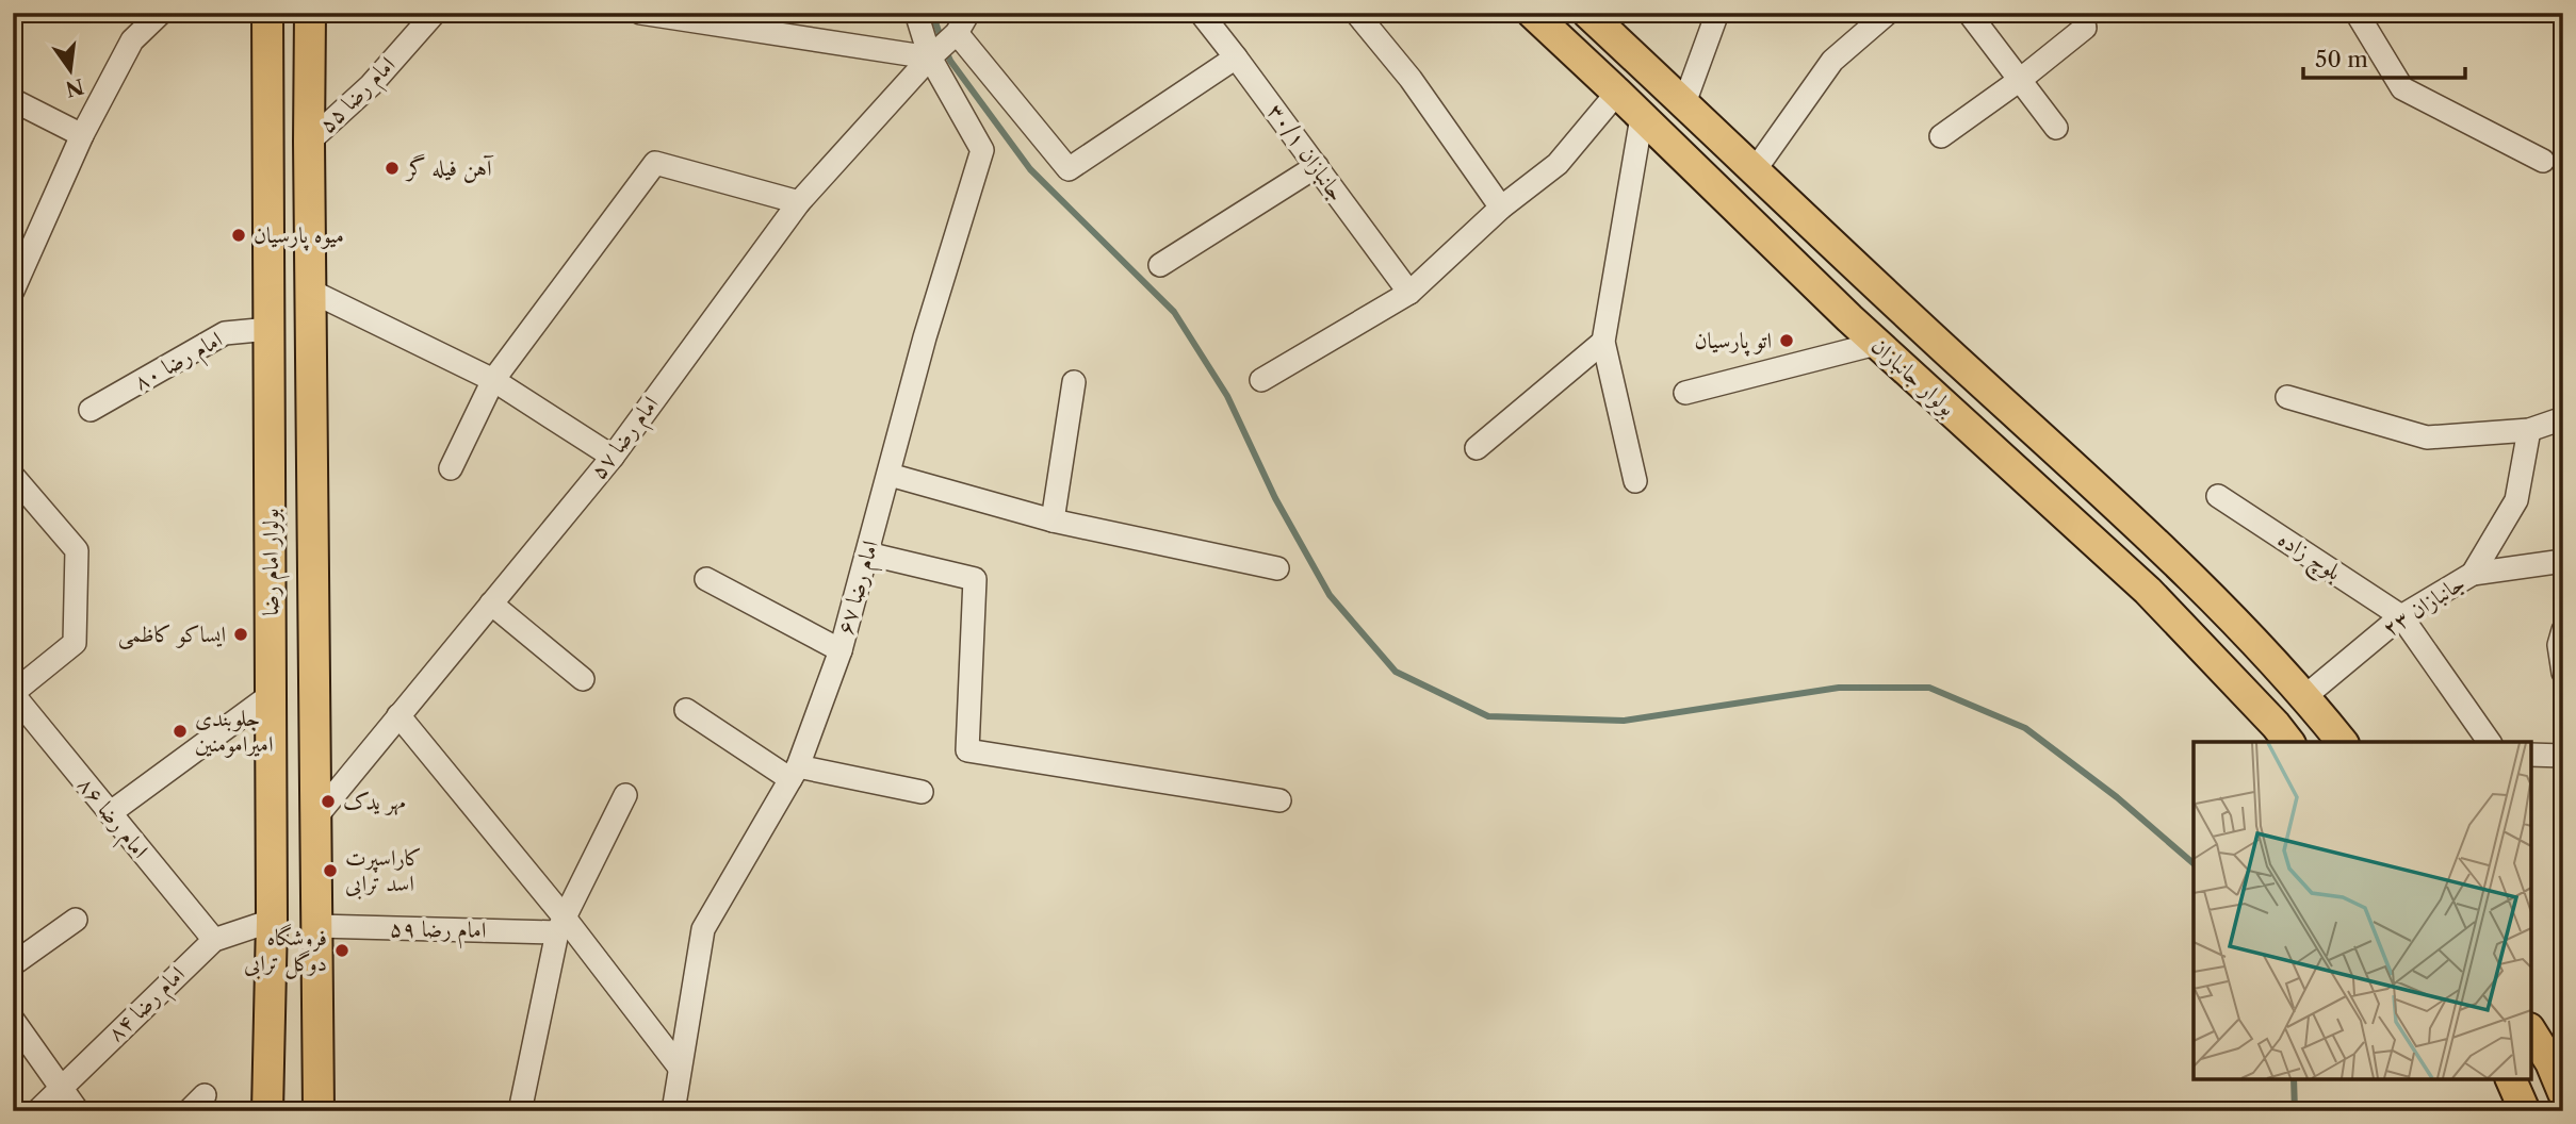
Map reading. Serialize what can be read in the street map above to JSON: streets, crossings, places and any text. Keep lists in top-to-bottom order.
{
  "streets": {
    "main road": ["بولوار جانبازان", "بولوار امام رضا"],
    "street": [
      "امام رضا ۵۵",
      "جانبازان ۳۰/۱",
      "امام رضا ۸۰",
      "امام رضا ۵۷",
      "بلوچ زاده",
      "امام رضا ۶۷",
      "جانبازان ۲۳",
      "امام رضا ۸۶",
      "امام رضا ۵۹",
      "امام رضا ۸۴"
    ]
  },
  "crossings": [
    ["امام رضا ۵۵", "بولوار امام رضا"],
    ["امام رضا ۸۰", "بولوار امام رضا"],
    ["بولوار جانبازان", "جانبازان ۲۳"],
    ["امام رضا ۵۷", "بولوار امام رضا"],
    ["امام رضا ۵۷", "امام رضا ۶۷"],
    ["بلوچ زاده", "جانبازان ۲۳"],
    ["بولوار امام رضا", "امام رضا ۵۹"],
    ["بولوار امام رضا", "امام رضا ۸۴"],
    ["امام رضا ۸۶", "امام رضا ۸۴"]
  ],
  "places": [
    "آهن فیله گر",
    "میوه پارسیان",
    "اتو پارسیان",
    "ایساکو کاظمی",
    "جلوبندی امیرامومنین",
    "مهر یدک",
    "کاراسپرت اسد ترابی",
    "فروشگاه دوگل ترابی"
  ],
  "scale_bar": "50 m",
  "north": "bottom"
}
